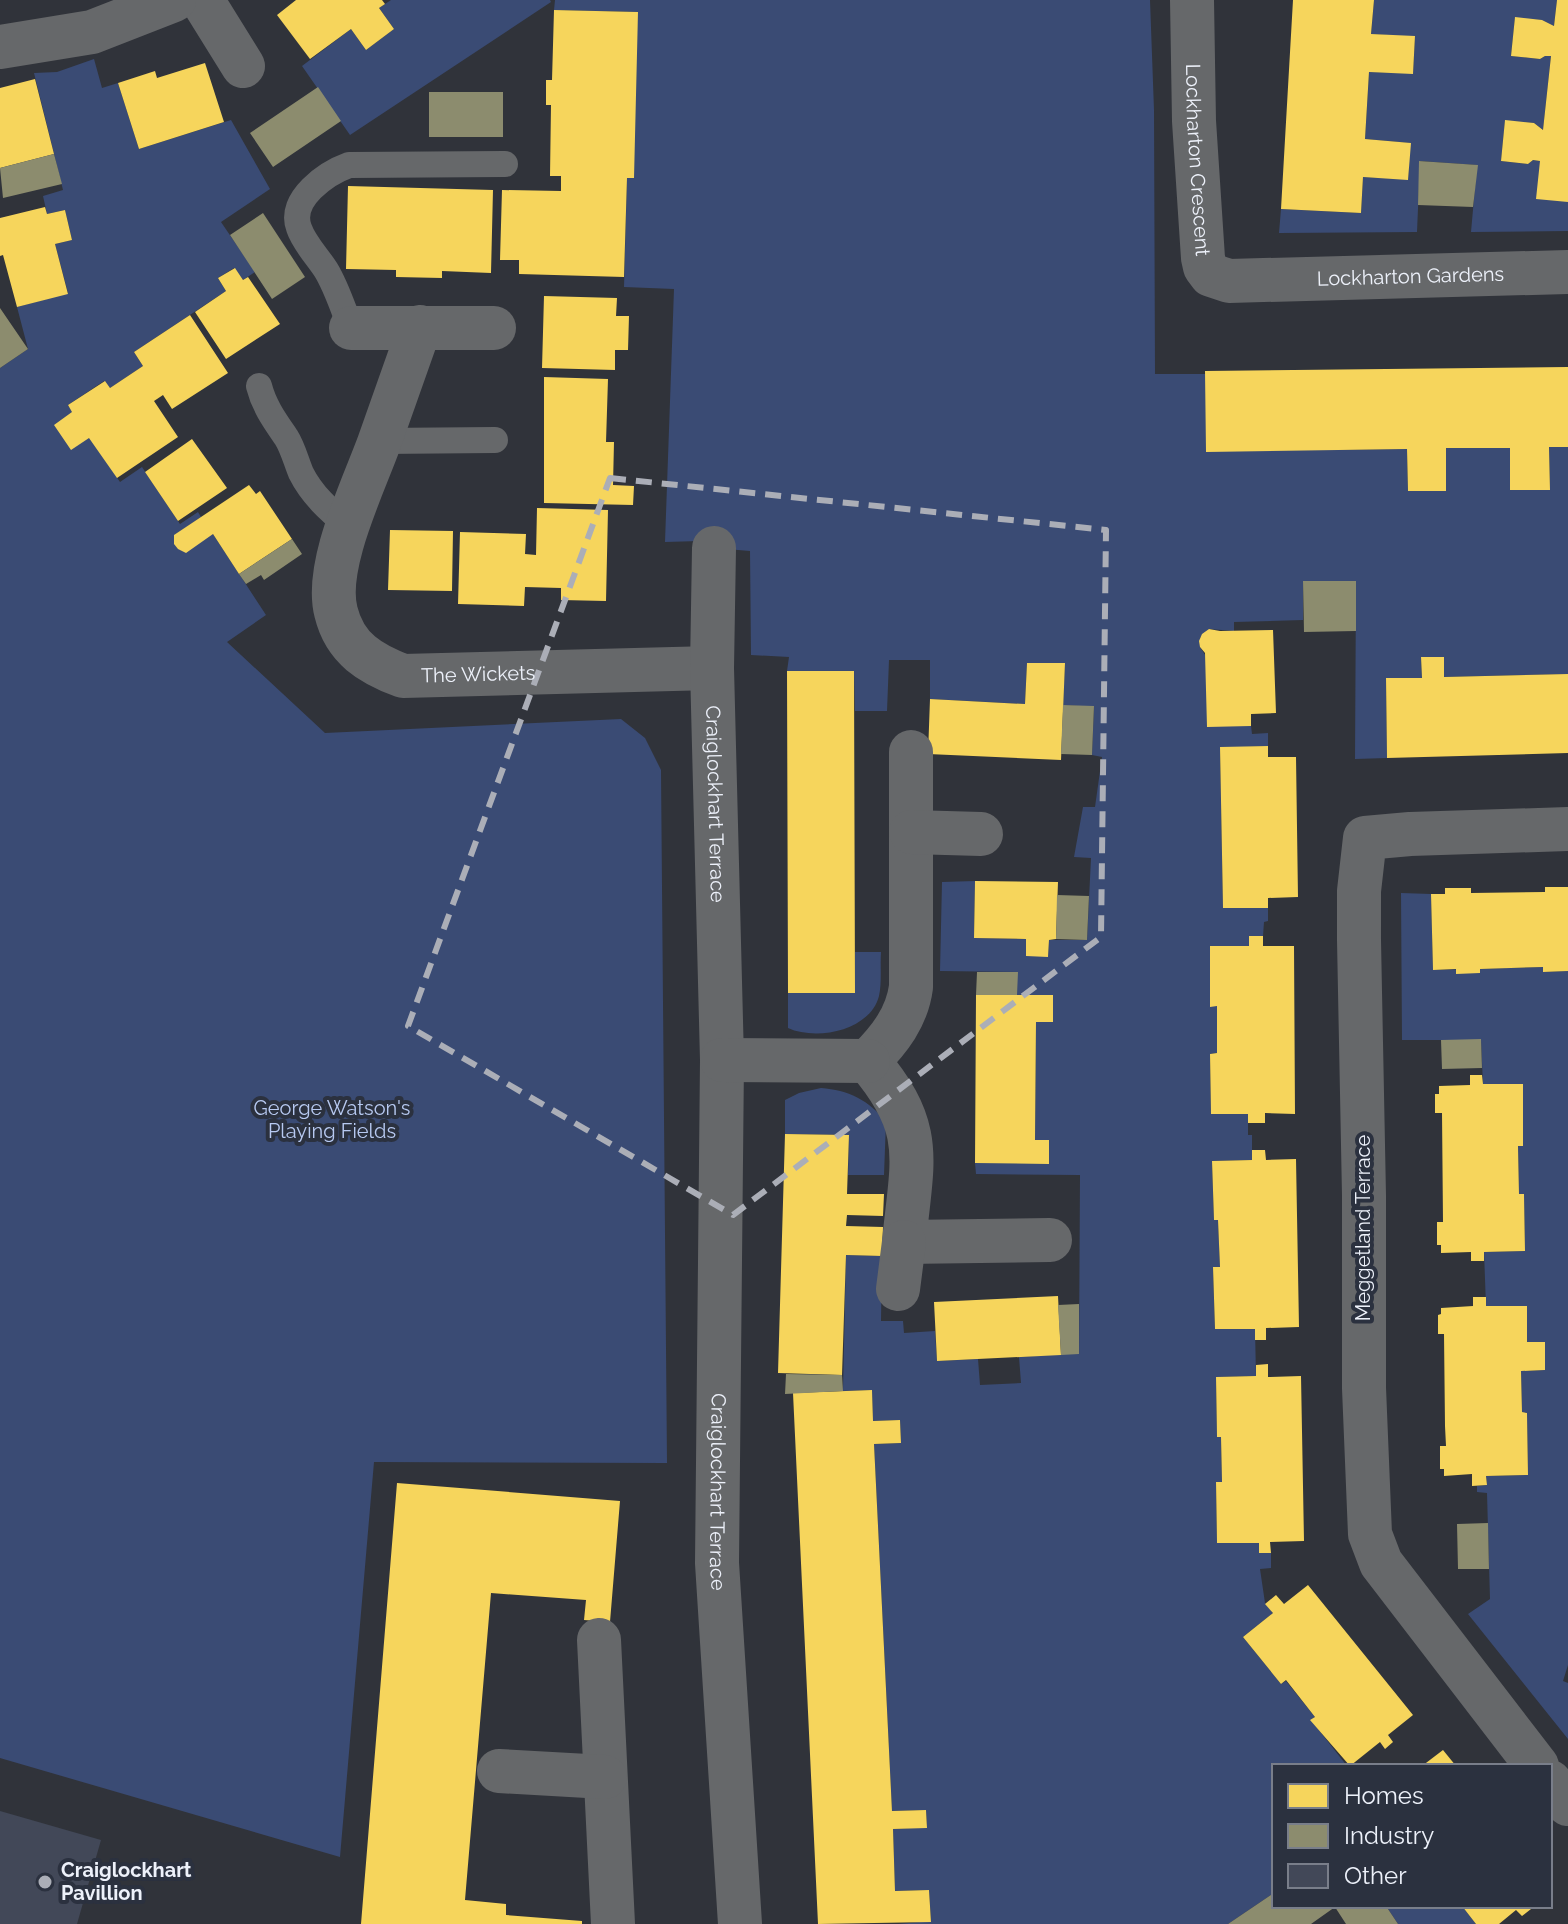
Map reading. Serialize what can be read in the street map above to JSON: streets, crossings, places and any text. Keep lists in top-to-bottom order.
{
  "streets": {
    "street": [
      "Lockharton Crescent",
      "Lockharton Gardens",
      "The Wickets",
      "Craiglockhart Terrace",
      "Meggetland Terrace"
    ]
  },
  "crossings": [
    ["Lockharton Crescent", "Lockharton Gardens"],
    ["The Wickets", "Craiglockhart Terrace"]
  ],
  "parks": ["George Watson's Playing Fields"],
  "places": ["Craiglockhart Pavillion"],
  "legend": ["Homes", "Industry", "Other"]
}
